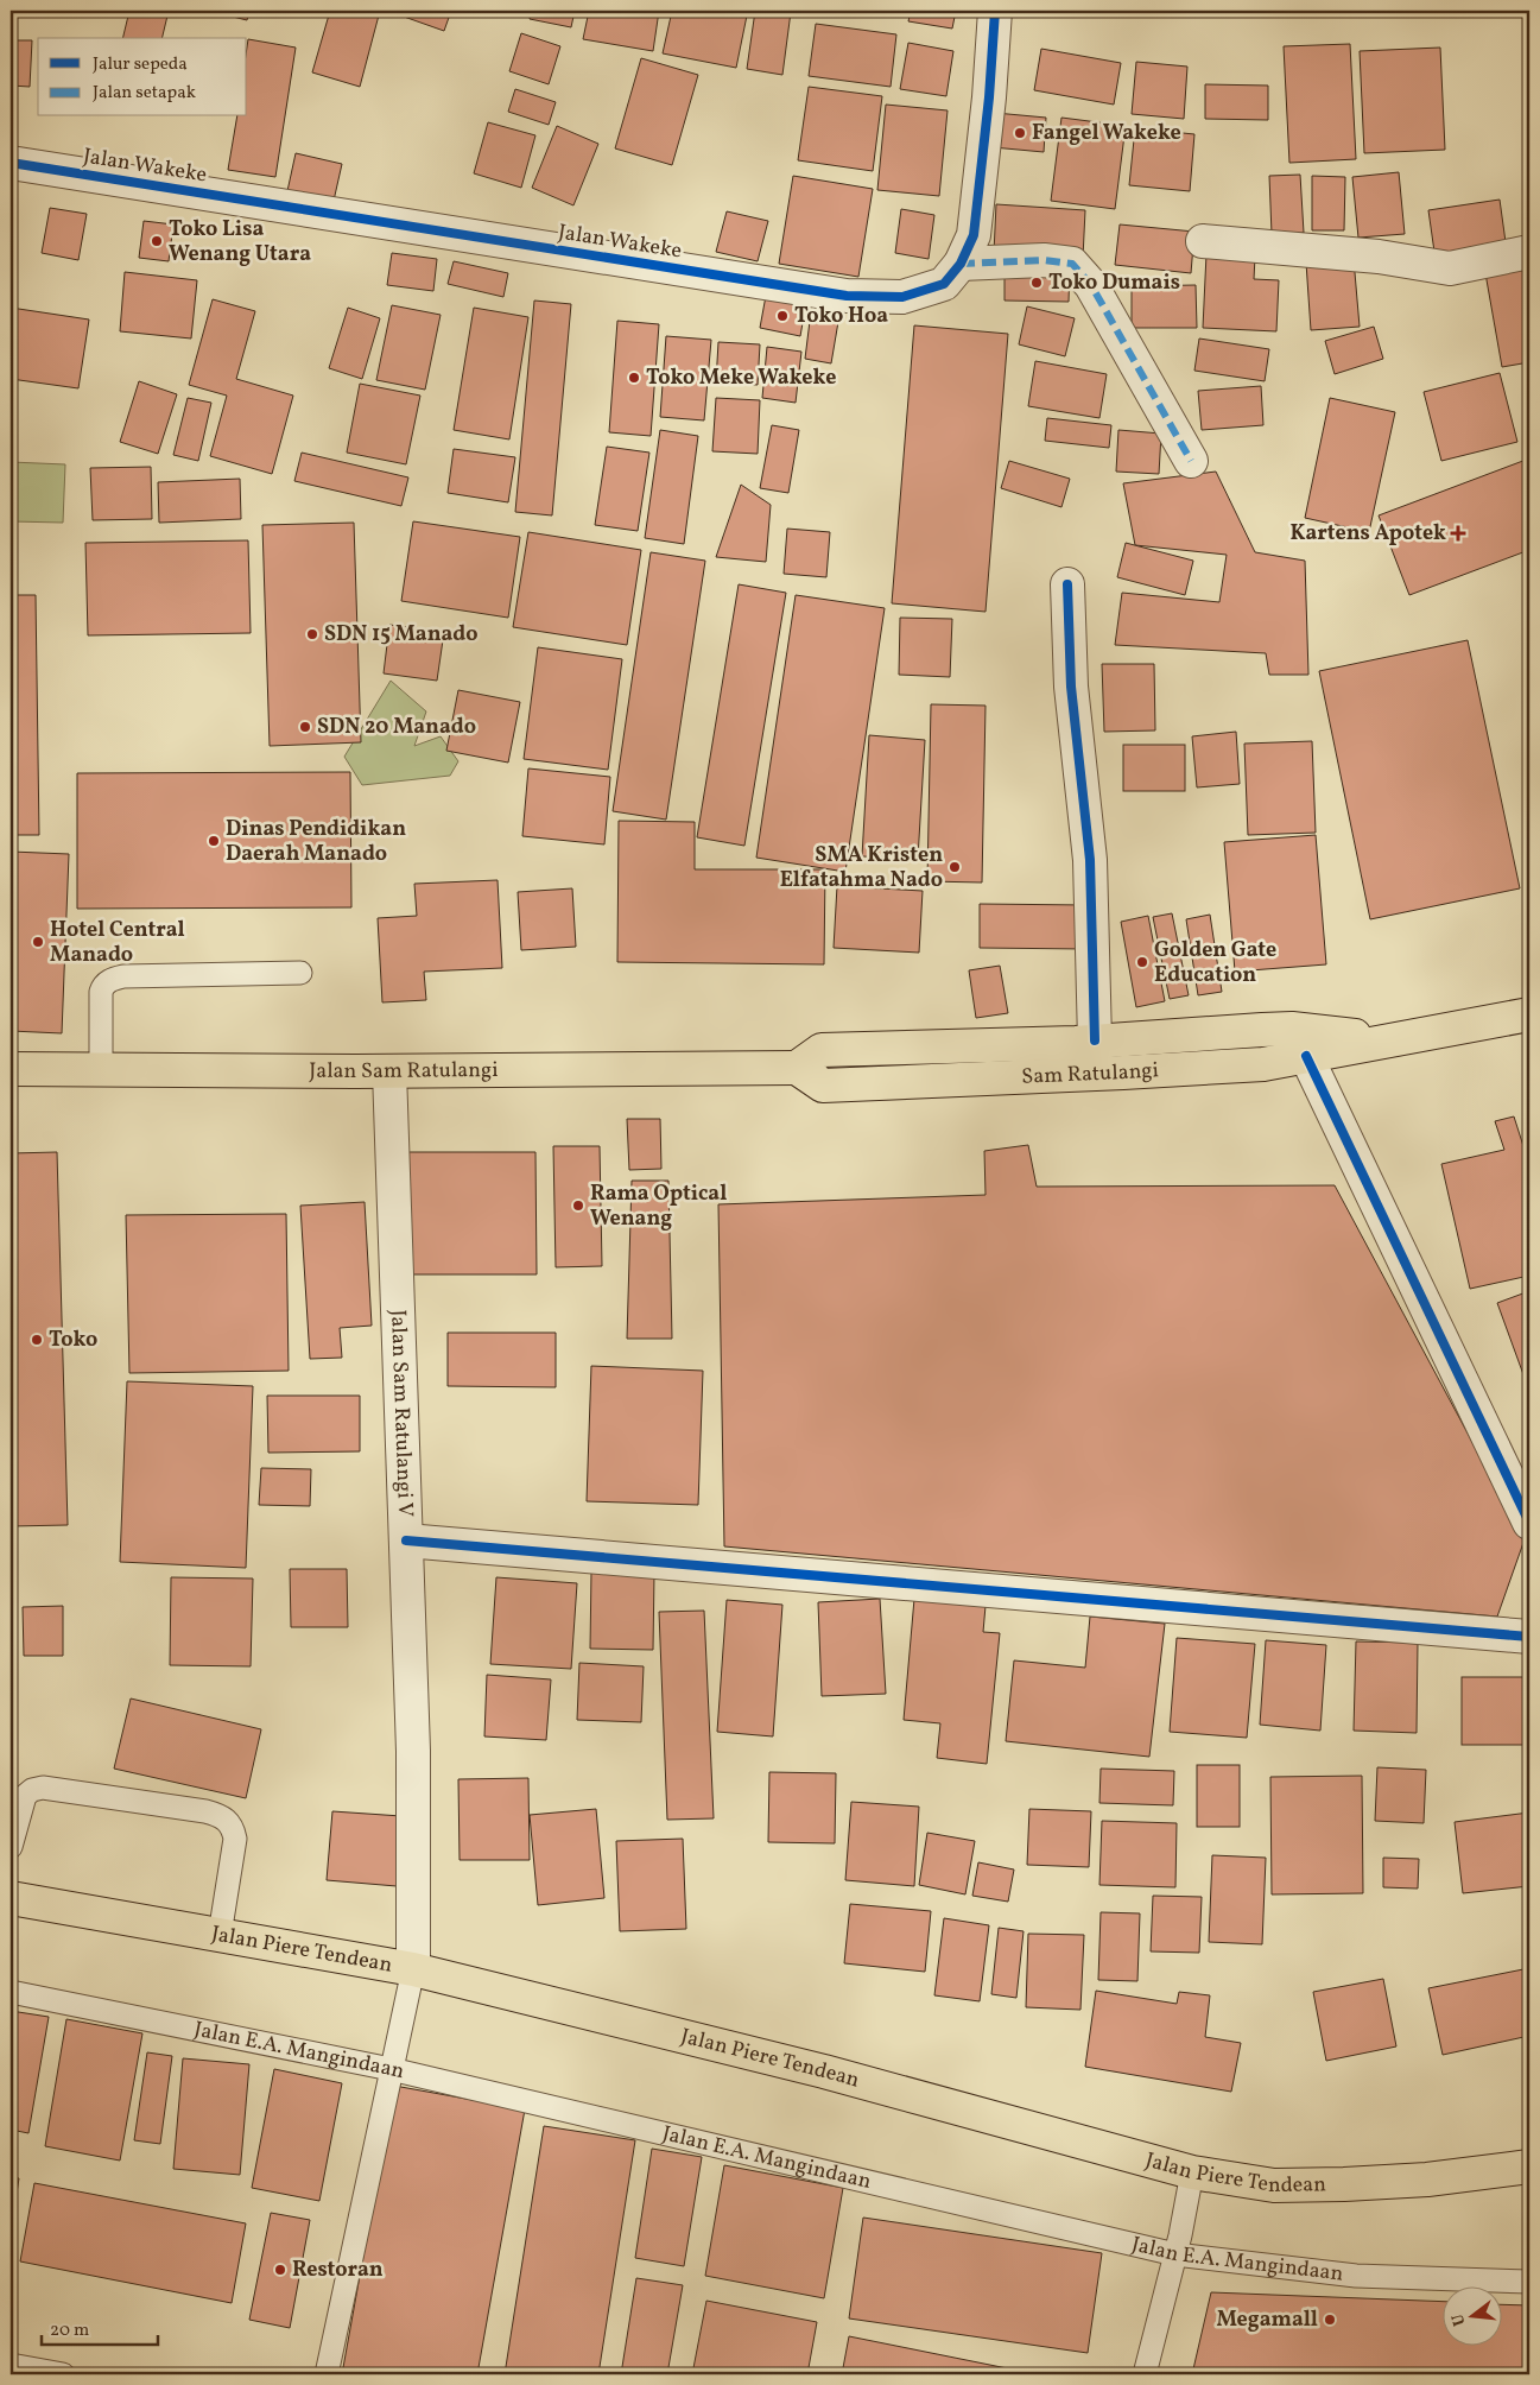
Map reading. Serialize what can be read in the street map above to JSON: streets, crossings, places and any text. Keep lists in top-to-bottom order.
{
  "streets": {
    "main road": ["Jalan Sam Ratulangi", "Sam Ratulangi", "Jalan Piere Tendean"],
    "street": ["Jalan Wakeke", "Jalan Sam Ratulangi V"],
    "lane": ["Jalan E.A. Mangindaan"]
  },
  "crossings": [
    ["Jalan Sam Ratulangi", "Sam Ratulangi"],
    ["Jalan Sam Ratulangi", "Jalan Sam Ratulangi V"],
    ["Jalan Sam Ratulangi V", "Jalan Piere Tendean"]
  ],
  "places": {
    "other": [
      "Fangel Wakeke",
      "Toko Lisa Wenang Utara",
      "Toko Dumais",
      "Toko Hoa",
      "Toko Meke Wakeke",
      "SDN 15 Manado",
      "SDN 20 Manado",
      "Dinas Pendidikan Daerah Manado",
      "SMA Kristen Elfatahma Nado",
      "Hotel Central Manado",
      "Golden Gate Education",
      "Rama Optical Wenang",
      "Toko",
      "Restoran",
      "Megamall"
    ],
    "health": ["Kartens Apotek"]
  },
  "legend": ["Jalur sepeda", "Jalan setapak"],
  "scale_bar": "20 m",
  "north": "left"
}
